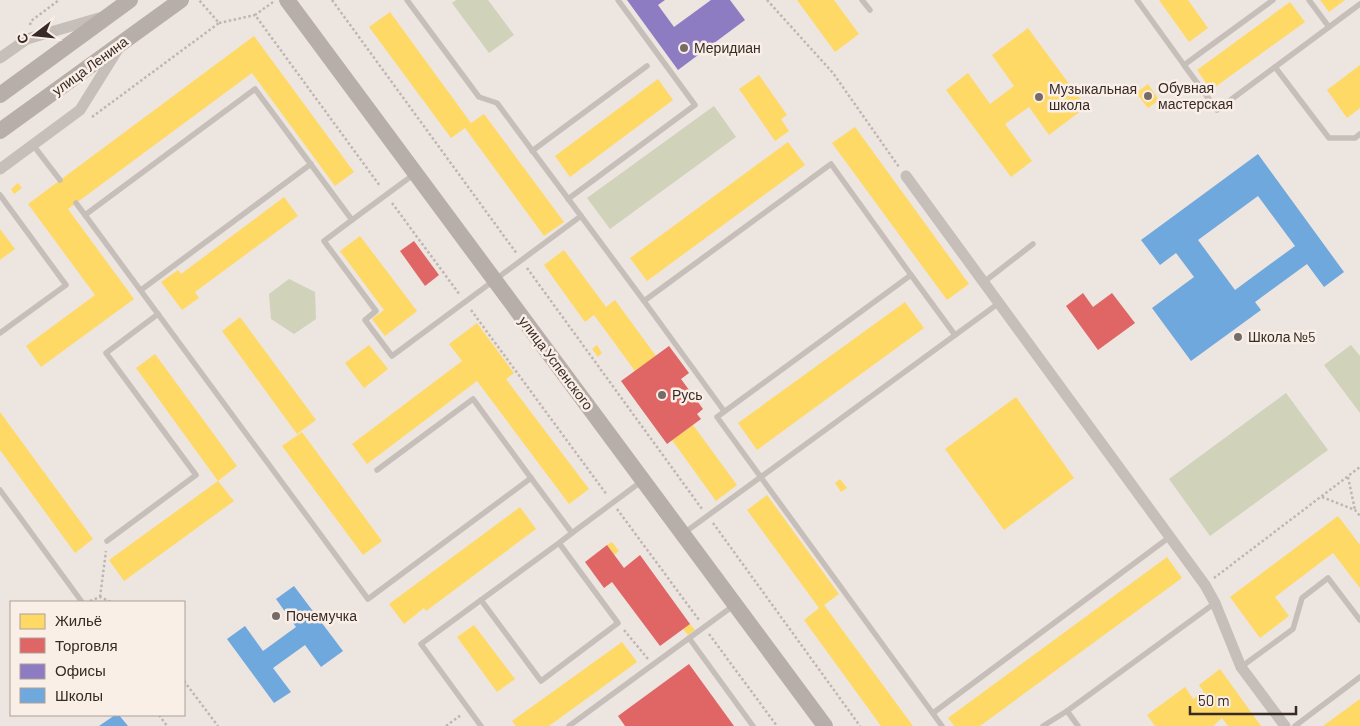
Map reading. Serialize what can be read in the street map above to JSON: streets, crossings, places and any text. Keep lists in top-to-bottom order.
{
  "streets": {
    "street": ["улица Ленина", "улица Успенского"]
  },
  "places": [
    "Меридиан",
    "Обувная мастерская",
    "Музыкальная школа",
    "Школа №5",
    "Русь",
    "Почемучка"
  ],
  "legend": [
    "Жильё",
    "Торговля",
    "Офисы",
    "Школы"
  ],
  "scale_bar": "50 m",
  "north": "left"
}
